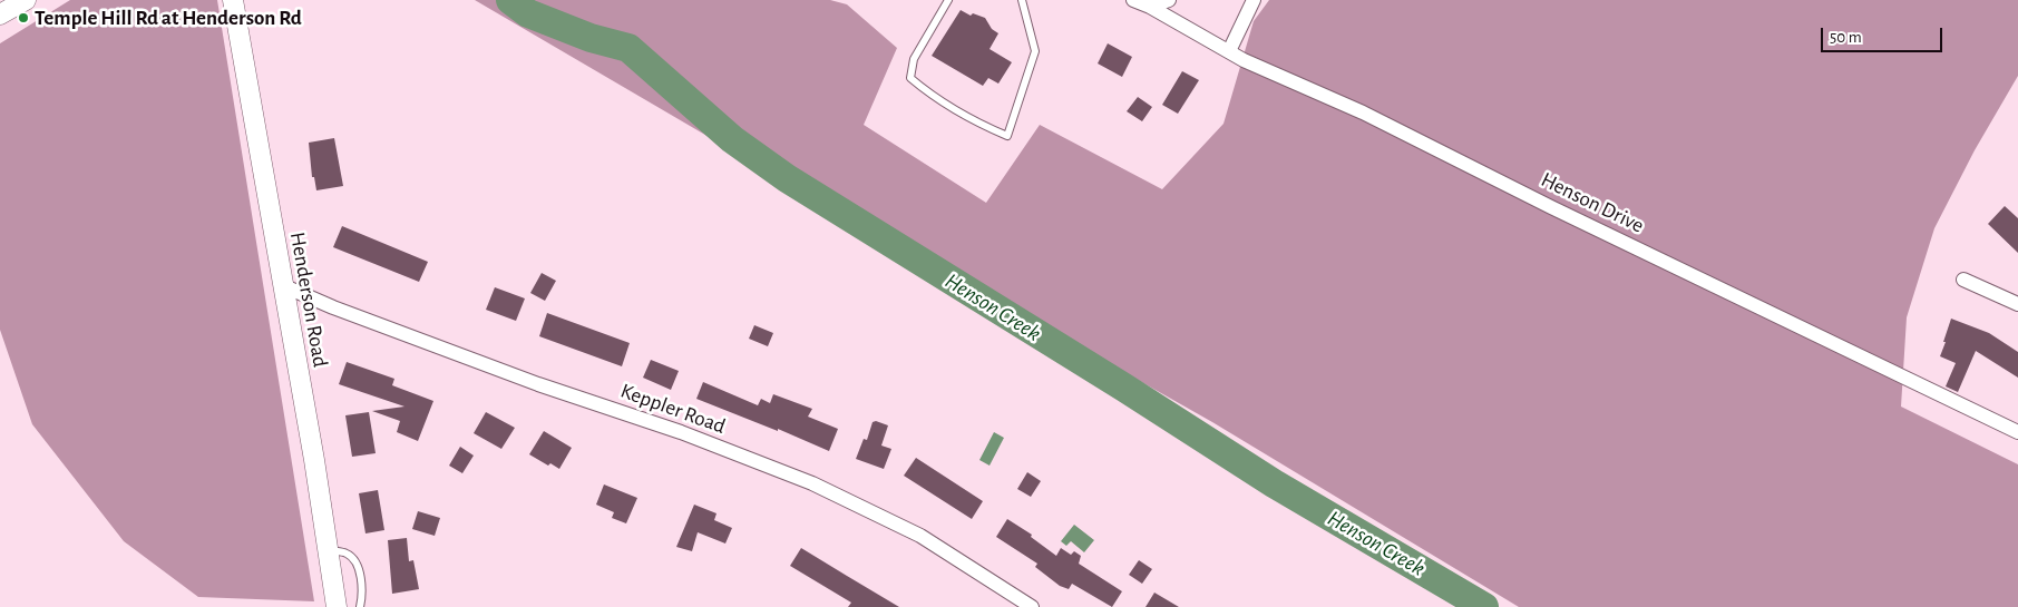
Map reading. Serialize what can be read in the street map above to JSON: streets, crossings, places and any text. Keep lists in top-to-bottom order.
{
  "streets": {
    "street": ["Henson Drive", "Henderson Road", "Keppler Road"]
  },
  "crossings": [
    ["Henderson Road", "Keppler Road"]
  ],
  "water": ["Henson Creek"],
  "places": ["Temple Hill Rd at Henderson Rd"],
  "scale_bar": "50 m"
}
